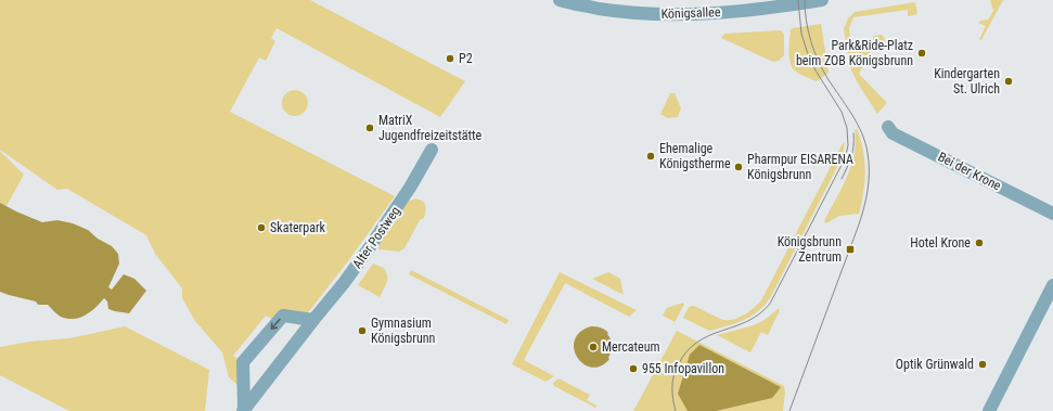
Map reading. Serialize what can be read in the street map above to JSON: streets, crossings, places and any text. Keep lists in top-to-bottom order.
{
  "streets": {
    "street": ["Königsallee", "Bei der Krone", "Alter Postweg"]
  },
  "places": {
    "other": [
      "Park&Ride-Platz beim ZOB Königsbrunn",
      "P2",
      "Kindergarten St. Ulrich",
      "MatriX Jugendfreizeitstätte",
      "Ehemalige Königstherme",
      "Pharmpur EISARENA Königsbrunn",
      "Skaterpark",
      "Hotel Krone",
      "Gymnasium Königsbrunn",
      "Mercateum",
      "Optik Grünwald",
      "955 Infopavillon"
    ],
    "transit": ["Königsbrunn Zentrum"]
  }
}
